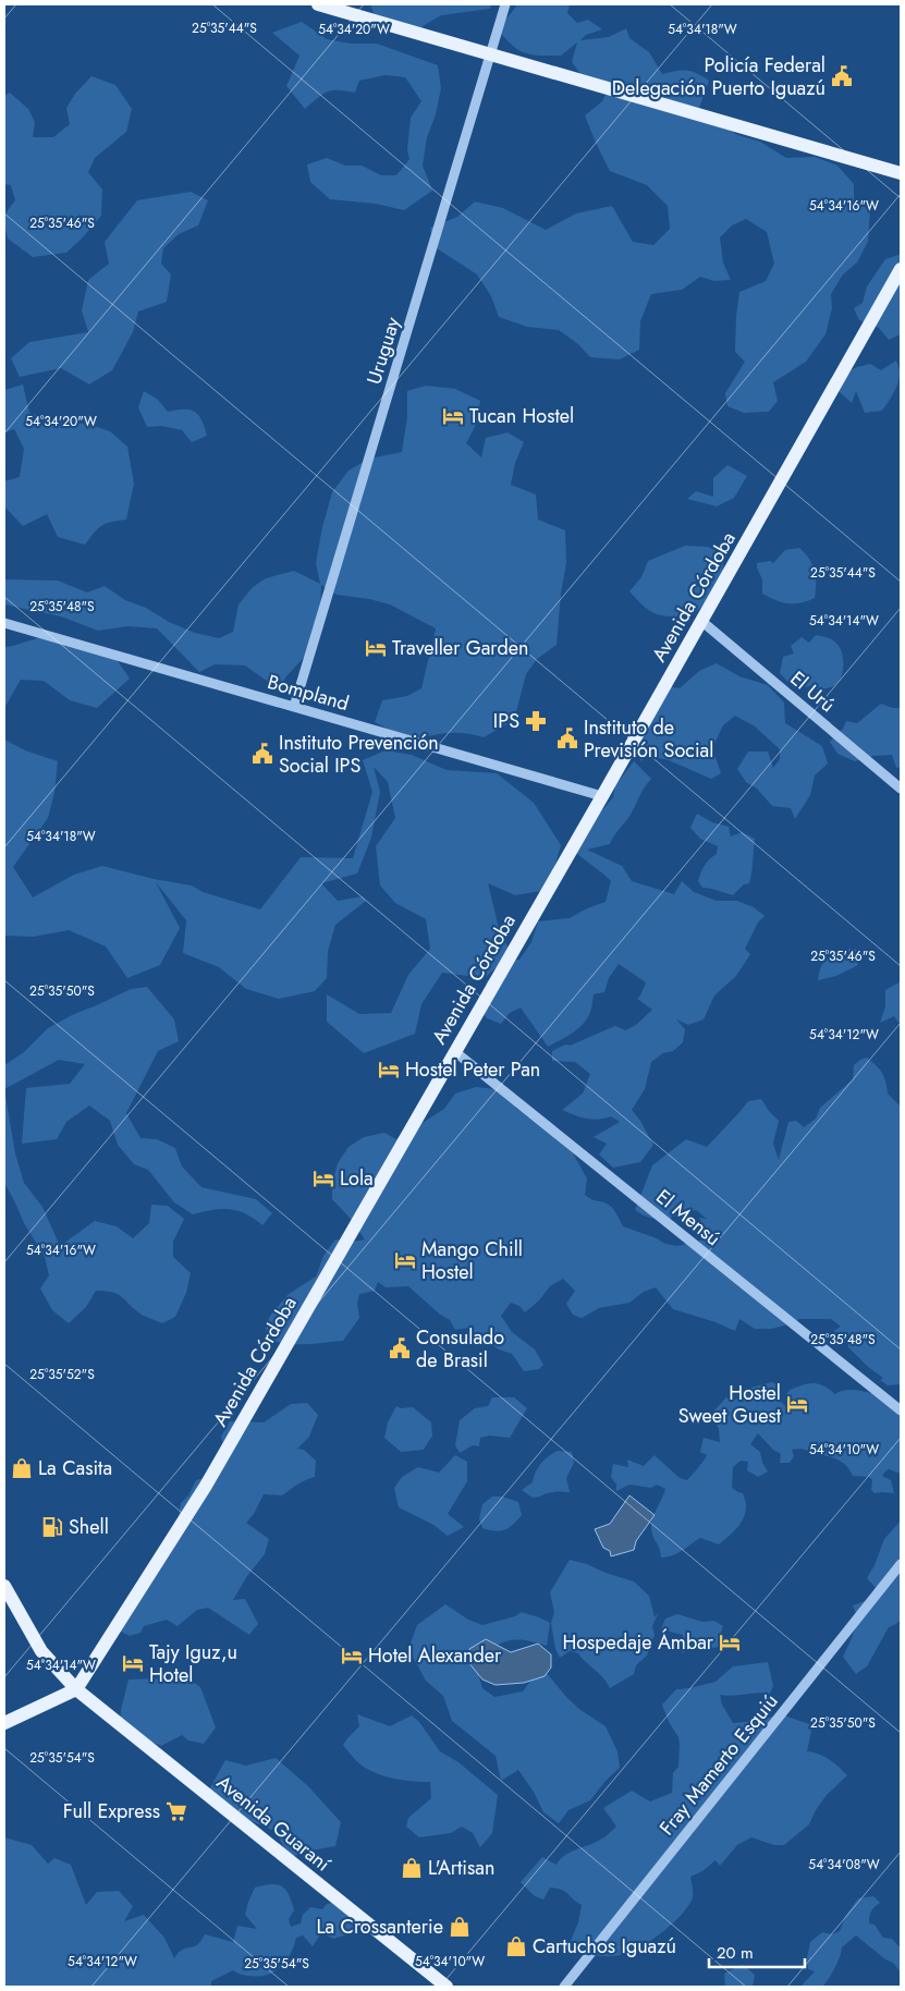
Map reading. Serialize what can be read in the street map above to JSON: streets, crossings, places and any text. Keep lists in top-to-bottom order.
{
  "streets": {
    "main road": ["Avenida Córdoba", "Avenida Guaraní"],
    "street": [
      "Uruguay",
      "El Urú",
      "Bompland",
      "El Mensú",
      "Fray Mamerto Esquiú"
    ]
  },
  "crossings": [
    ["Uruguay", "Bompland"],
    ["Avenida Córdoba", "El Urú"],
    ["Avenida Córdoba", "Bompland"],
    ["Avenida Córdoba", "El Mensú"],
    ["Avenida Córdoba", "Avenida Guaraní"]
  ],
  "places": {
    "public building": [
      "Policía Federal Delegación Puerto Iguazú",
      "Instituto de Previsión Social",
      "Instituto Prevención Social IPS",
      "Consulado de Brasil"
    ],
    "hotel": [
      "Tucan Hostel",
      "Traveller Garden",
      "Hostel Peter Pan",
      "Lola",
      "Mango Chill Hostel",
      "Hostel Sweet Guest",
      "Hospedaje Ámbar",
      "Hotel Alexander",
      "Tajy Iguz,u Hotel"
    ],
    "pharmacy": ["IPS"],
    "shop": [
      "La Casita",
      "L'Artisan",
      "La Crossanterie",
      "Cartuchos Iguazú"
    ],
    "fuel station": ["Shell"],
    "supermarket": ["Full Express"]
  },
  "scale_bar": "20 m",
  "coordinates": [
    "25°35'44\"S",
    "54°34'20\"W",
    "54°34'18\"W",
    "54°34'16\"W",
    "25°35'46\"S",
    "25°35'48\"S",
    "54°34'14\"W",
    "25°35'50\"S",
    "54°34'12\"W",
    "25°35'52\"S",
    "54°34'10\"W",
    "25°35'54\"S",
    "54°34'08\"W"
  ]
}
